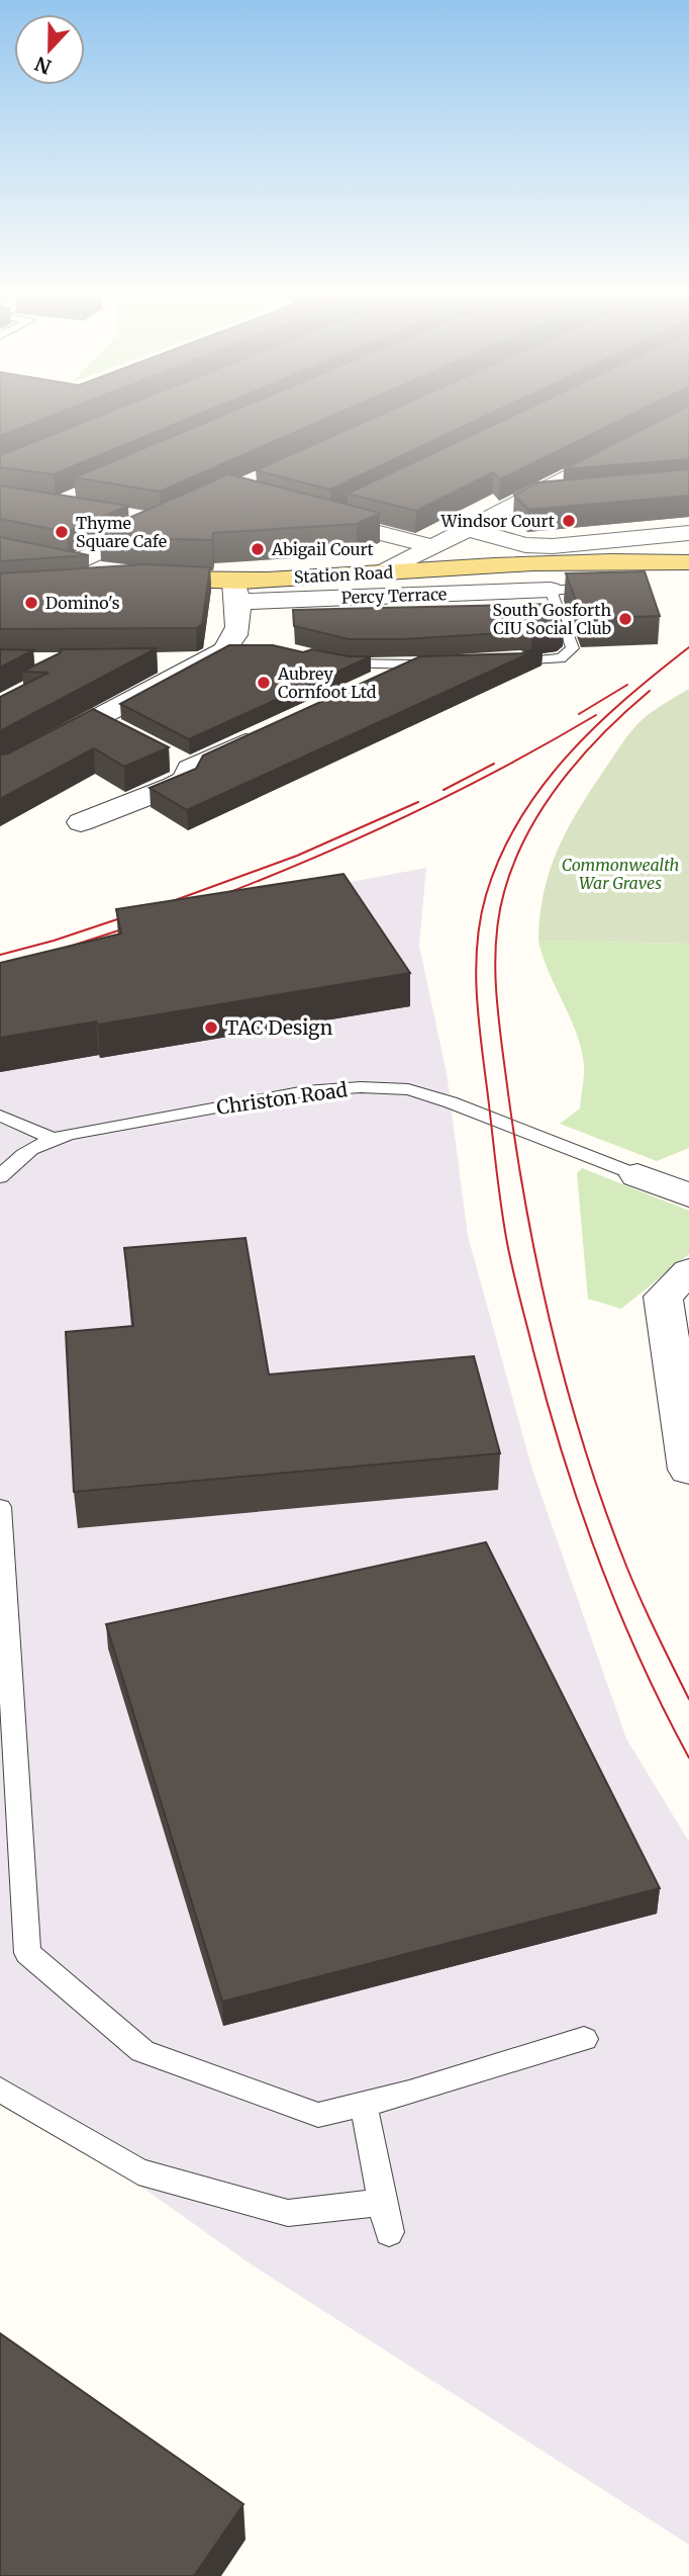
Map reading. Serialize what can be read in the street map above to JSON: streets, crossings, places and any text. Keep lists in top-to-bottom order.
{
  "streets": {
    "main road": ["Station Road"],
    "street": ["Percy Terrace", "Christon Road"]
  },
  "crossings": [
    ["Station Road", "Percy Terrace"]
  ],
  "parks": ["Commonwealth War Graves"],
  "places": [
    "Windsor Court",
    "Thyme Square Cafe",
    "Abigail Court",
    "Domino's",
    "South Gosforth CIU Social Club",
    "Aubrey Cornfoot Ltd",
    "TAC Design"
  ],
  "north": "bottom"
}
